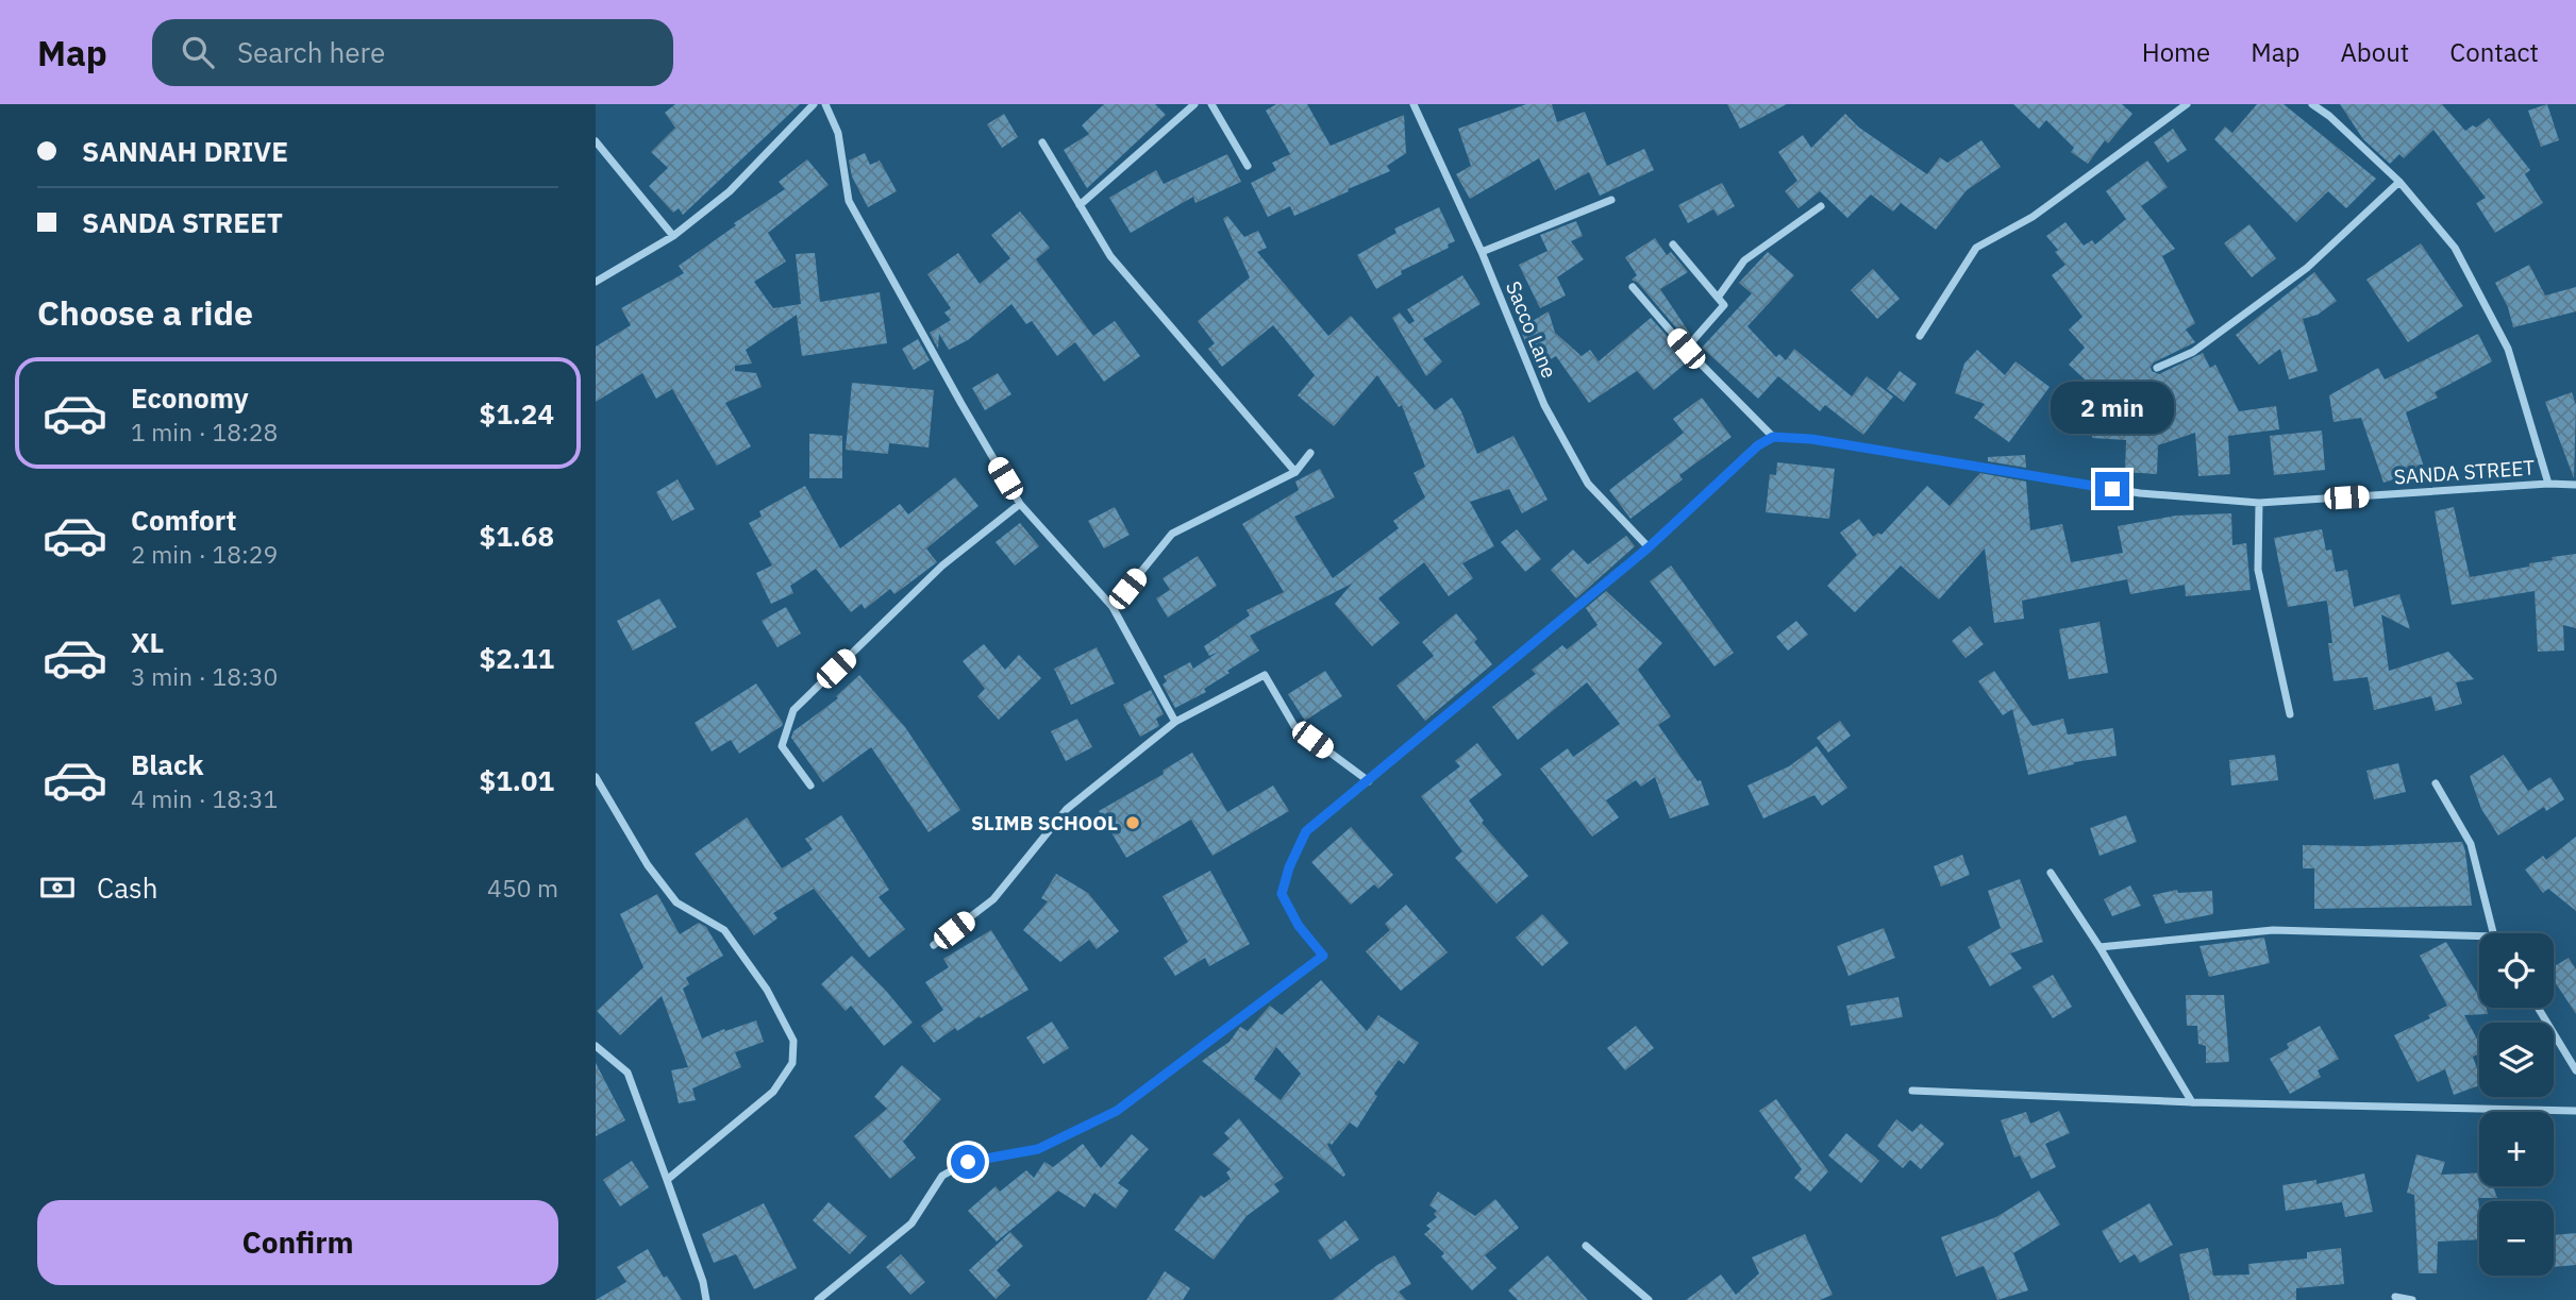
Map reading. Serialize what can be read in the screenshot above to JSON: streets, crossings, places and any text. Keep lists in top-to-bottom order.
{
  "streets": {
    "street": ["Sacco Lane", "SANDA STREET"]
  },
  "places": ["SLIMB SCHOOL"],
  "page": {
    "header": "Map",
    "search": "Search here",
    "nav": [
      "Home",
      "Map",
      "About",
      "Contact"
    ],
    "banner": ["SANNAH DRIVE", "SANDA STREET"],
    "heading": "Choose a ride",
    "list": [
      {
        "name": "Economy",
        "note": "1 min · 18:28",
        "value": "$1.24"
      },
      {
        "name": "Comfort",
        "note": "2 min · 18:29",
        "value": "$1.68"
      },
      {
        "name": "XL",
        "note": "3 min · 18:30",
        "value": "$2.11"
      },
      {
        "name": "Black",
        "note": "4 min · 18:31",
        "value": "$1.01"
      }
    ],
    "bubble": "2 min",
    "pay": ["Cash", "450 m"],
    "map_buttons": ["+", "−"],
    "buttons": "Confirm"
  }
}
